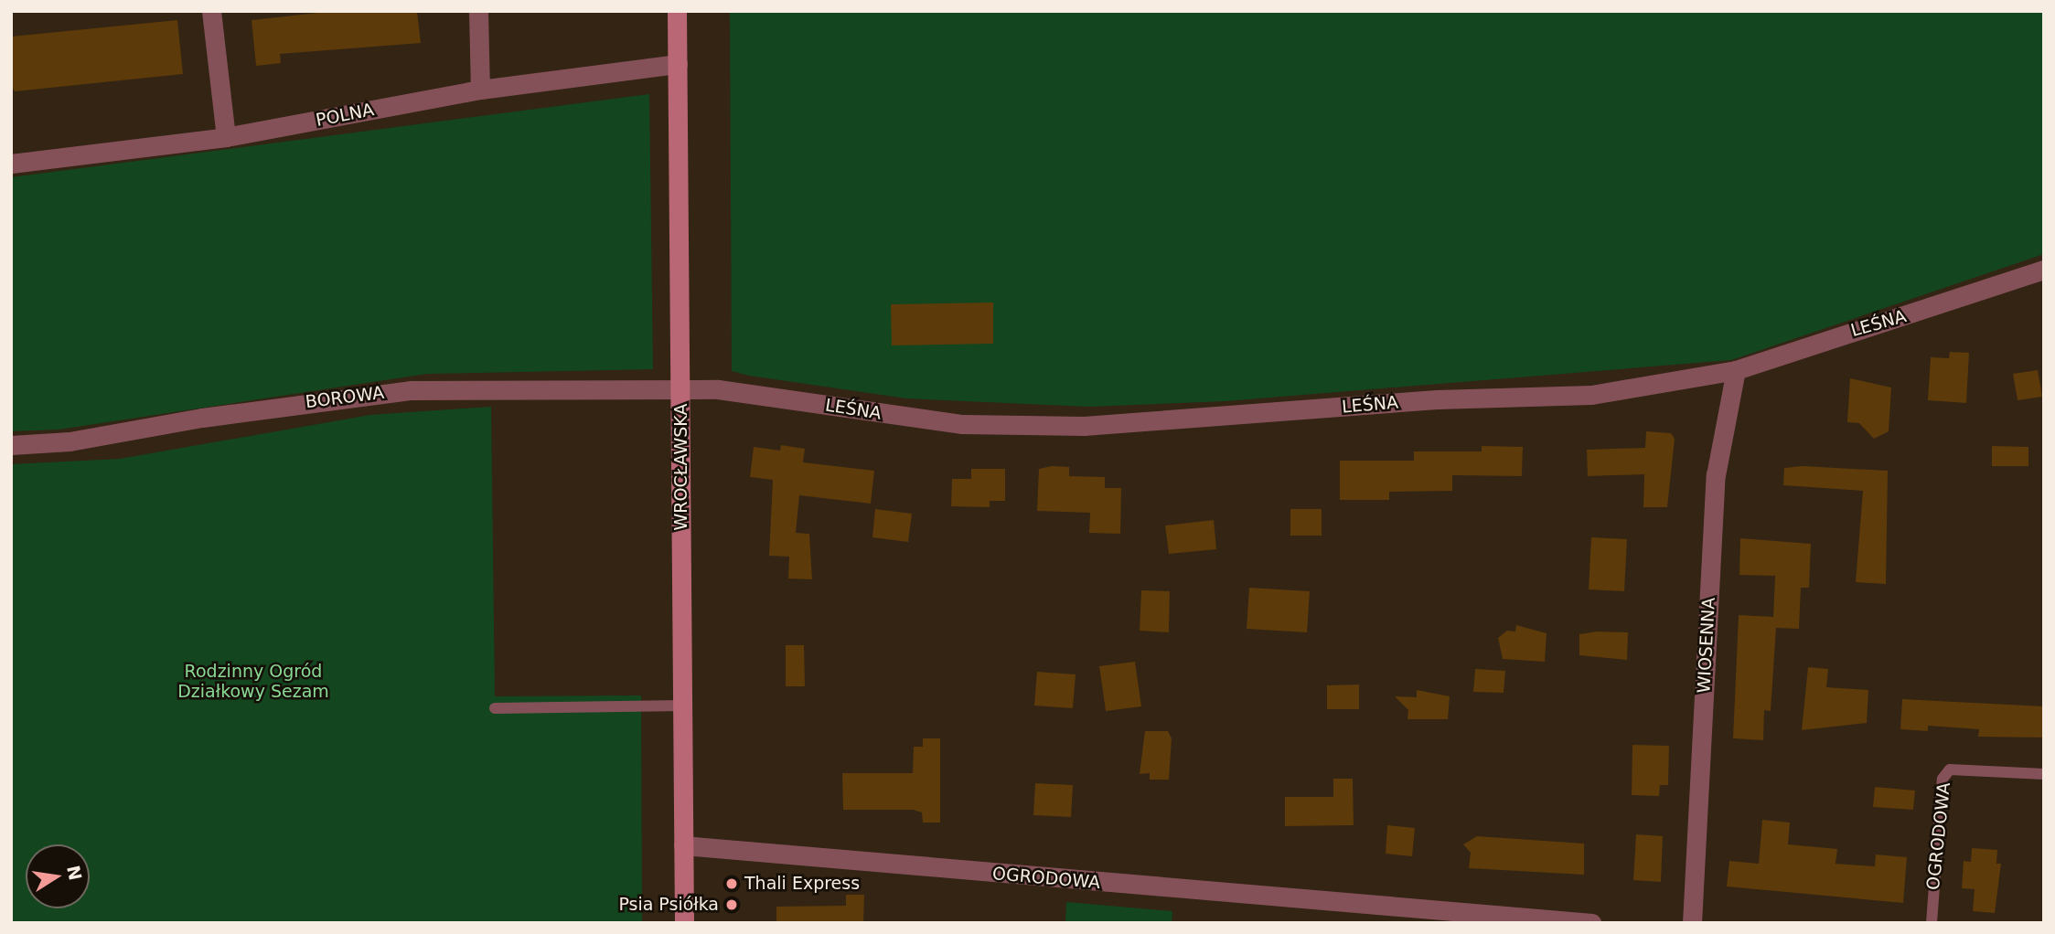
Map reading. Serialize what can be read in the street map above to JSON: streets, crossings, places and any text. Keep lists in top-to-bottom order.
{
  "streets": {
    "street": [
      "POLNA",
      "LEŚNA",
      "BOROWA",
      "WROCŁAWSKA",
      "WIOSENNA",
      "OGRODOWA"
    ]
  },
  "crossings": [
    ["POLNA", "WROCŁAWSKA"],
    ["LEŚNA", "BOROWA"],
    ["LEŚNA", "WROCŁAWSKA"],
    ["LEŚNA", "WIOSENNA"],
    ["BOROWA", "WROCŁAWSKA"],
    ["WROCŁAWSKA", "OGRODOWA"]
  ],
  "parks": ["Rodzinny Ogród Działkowy Sezam"],
  "places": ["Thali Express", "Psia Psiółka"],
  "north": "right"
}
